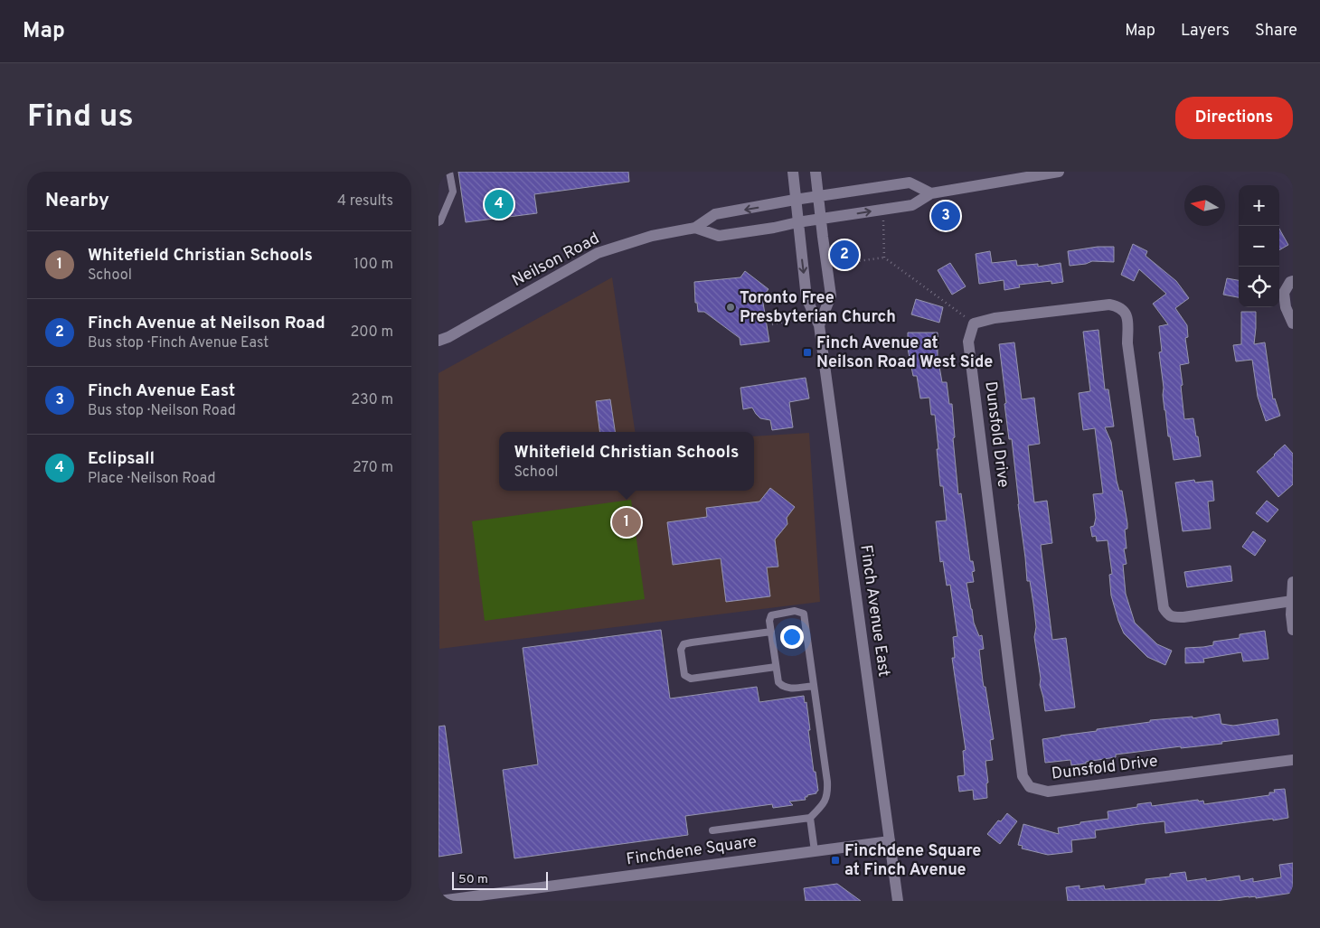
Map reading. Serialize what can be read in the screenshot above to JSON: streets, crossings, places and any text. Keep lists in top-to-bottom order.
{
  "streets": {
    "street": [
      "Neilson Road",
      "Dunsfold Drive",
      "Finch Avenue East",
      "Finchdene Square"
    ]
  },
  "crossings": [
    ["Neilson Road", "Finch Avenue East"],
    ["Finch Avenue East", "Finchdene Square"]
  ],
  "places": {
    "other": ["Toronto Free Presbyterian Church"],
    "transit": ["Finch Avenue at Neilson Road West Side", "Finchdene Square at Finch Avenue"]
  },
  "scale_bar": "50 m",
  "north": "left",
  "page": {
    "header": "Map",
    "nav": ["Map", "Layers", "Share"],
    "buttons": "Directions",
    "title": "Find us",
    "heading": ["Nearby", "4 results"],
    "map_buttons": ["+", "−"],
    "pins": [
      "4",
      "3",
      "2",
      "1"
    ],
    "list": [
      {
        "mark": "1",
        "name": "Whitefield Christian Schools",
        "note": "School",
        "value": "100 m"
      },
      {
        "mark": "2",
        "name": "Finch Avenue at Neilson Road",
        "note": "Bus stop · Finch Avenue East",
        "value": "200 m"
      },
      {
        "mark": "3",
        "name": "Finch Avenue East",
        "note": "Bus stop · Neilson Road",
        "value": "230 m"
      },
      {
        "mark": "4",
        "name": "Eclipsall",
        "note": "Place · Neilson Road",
        "value": "270 m"
      }
    ],
    "popup": ["Whitefield Christian Schools", "School"],
    "scale": "50 m"
  }
}
